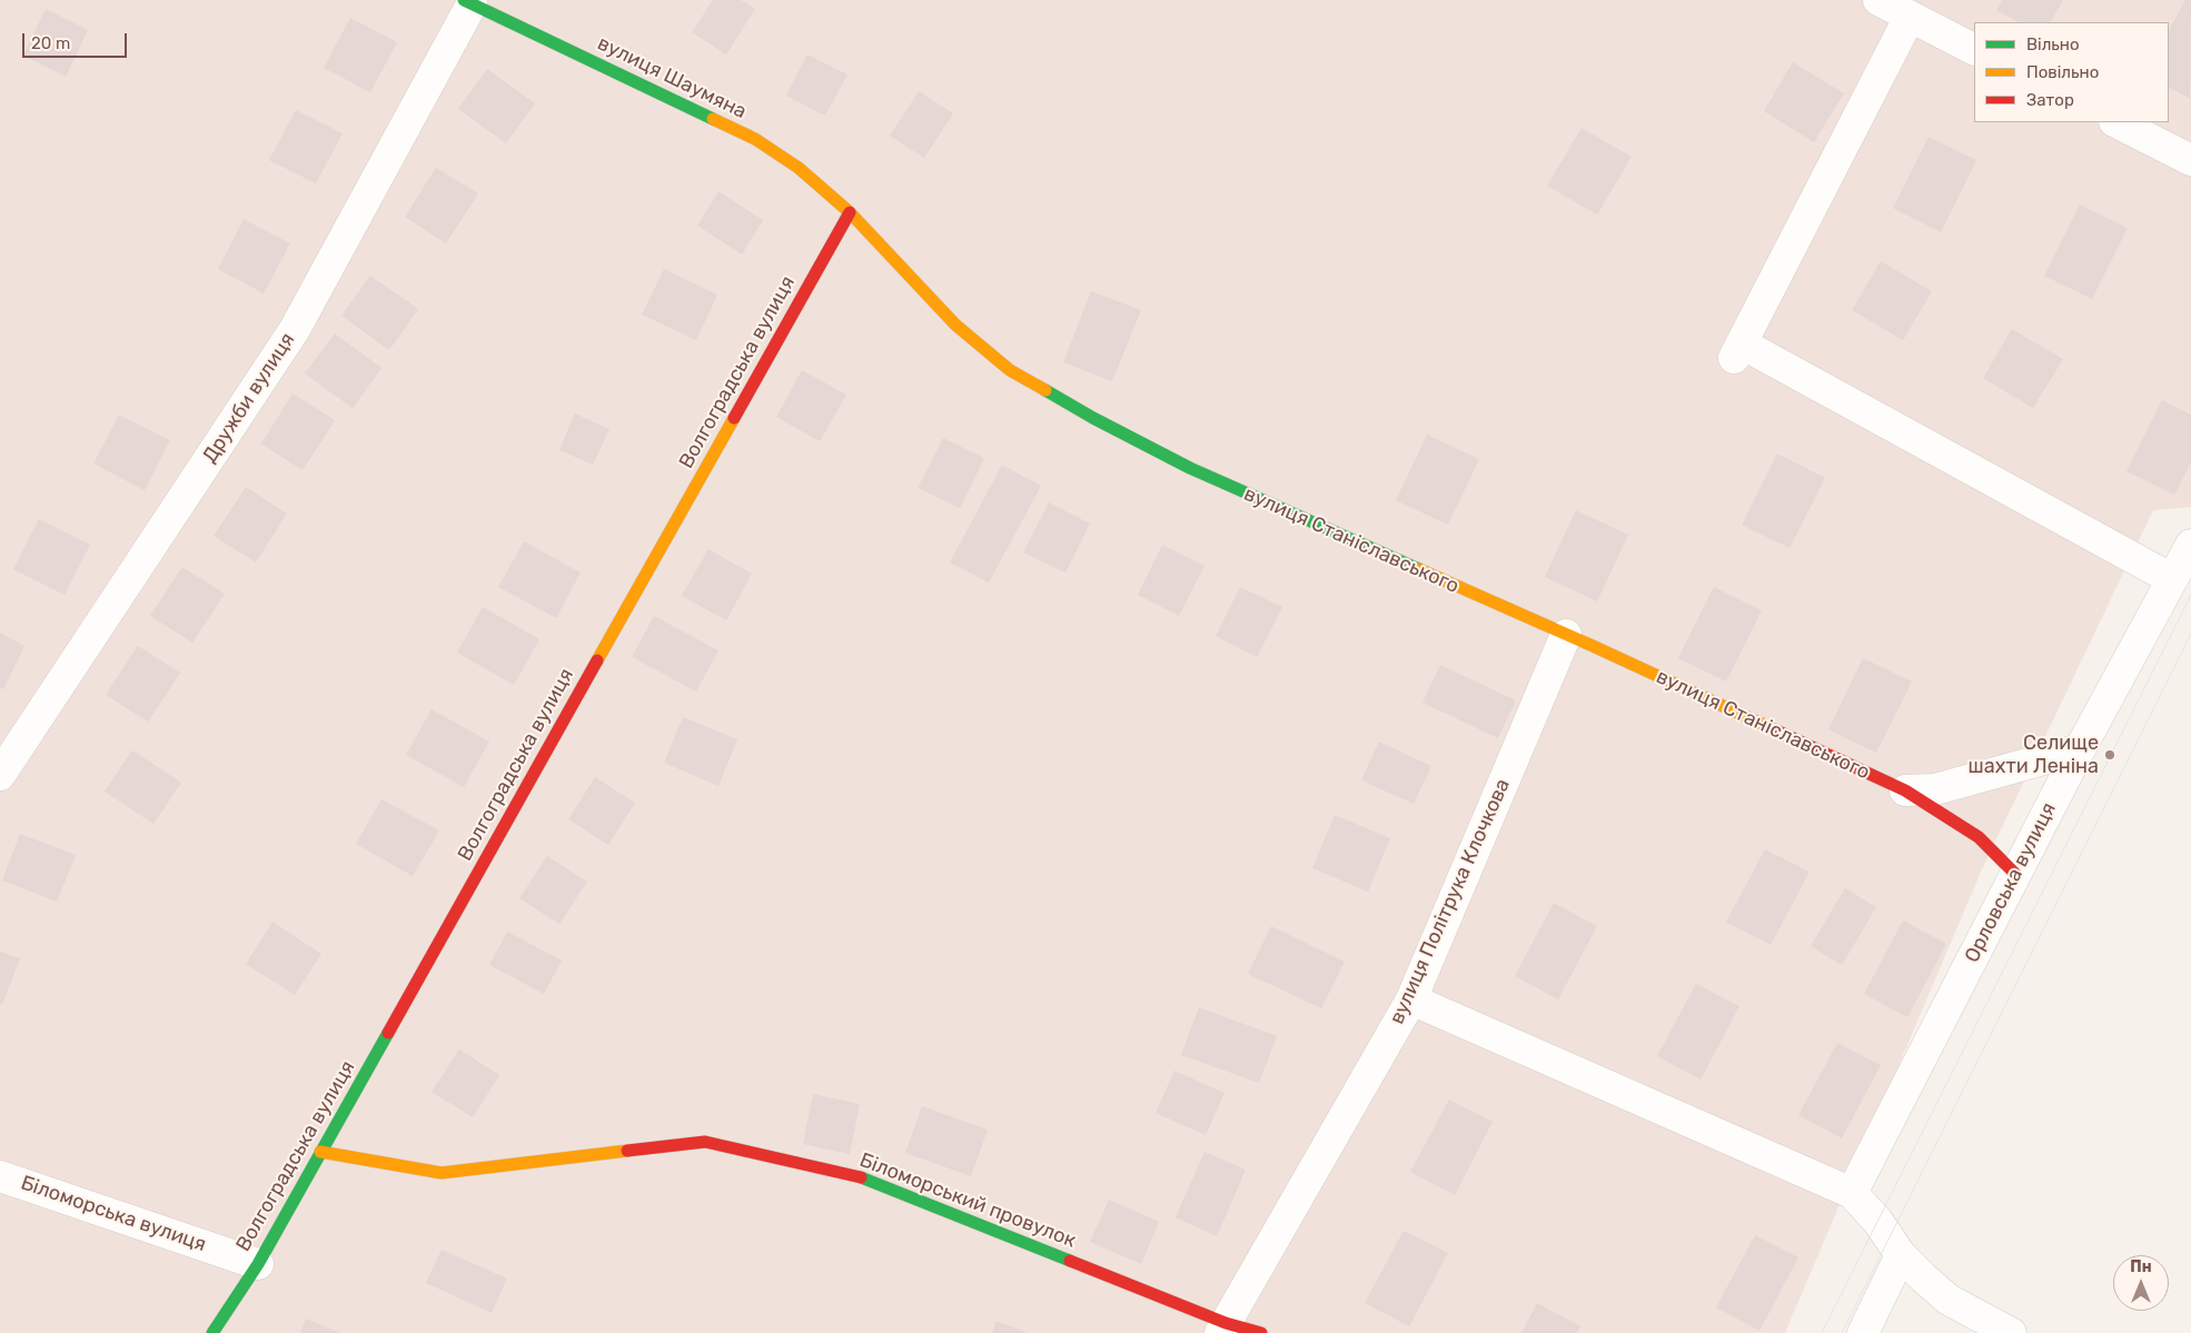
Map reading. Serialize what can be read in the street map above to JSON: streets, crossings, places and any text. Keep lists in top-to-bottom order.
{
  "streets": {
    "street": [
      "вулиця Шаумяна",
      "Волгоградська вулиця",
      "Дружби вулиця",
      "вулиця Станіславського",
      "Орловська вулиця",
      "вулиця Політрука Клочкова",
      "Біломорський провулок",
      "Біломорська вулиця"
    ]
  },
  "crossings": [
    ["вулиця Шаумяна", "Волгоградська вулиця"],
    ["вулиця Шаумяна", "Дружби вулиця"],
    ["вулиця Шаумяна", "вулиця Станіславського"],
    ["Волгоградська вулиця", "вулиця Станіславського"],
    ["Волгоградська вулиця", "Біломорський провулок"],
    ["Волгоградська вулиця", "Біломорська вулиця"],
    ["вулиця Станіславського", "Орловська вулиця"],
    ["вулиця Станіславського", "вулиця Політрука Клочкова"],
    ["вулиця Політрука Клочкова", "Біломорський провулок"]
  ],
  "places": ["Селище шахти Леніна"],
  "legend": ["Вільно", "Повільно", "Затор"],
  "scale_bar": "20 m",
  "north": "top"
}
